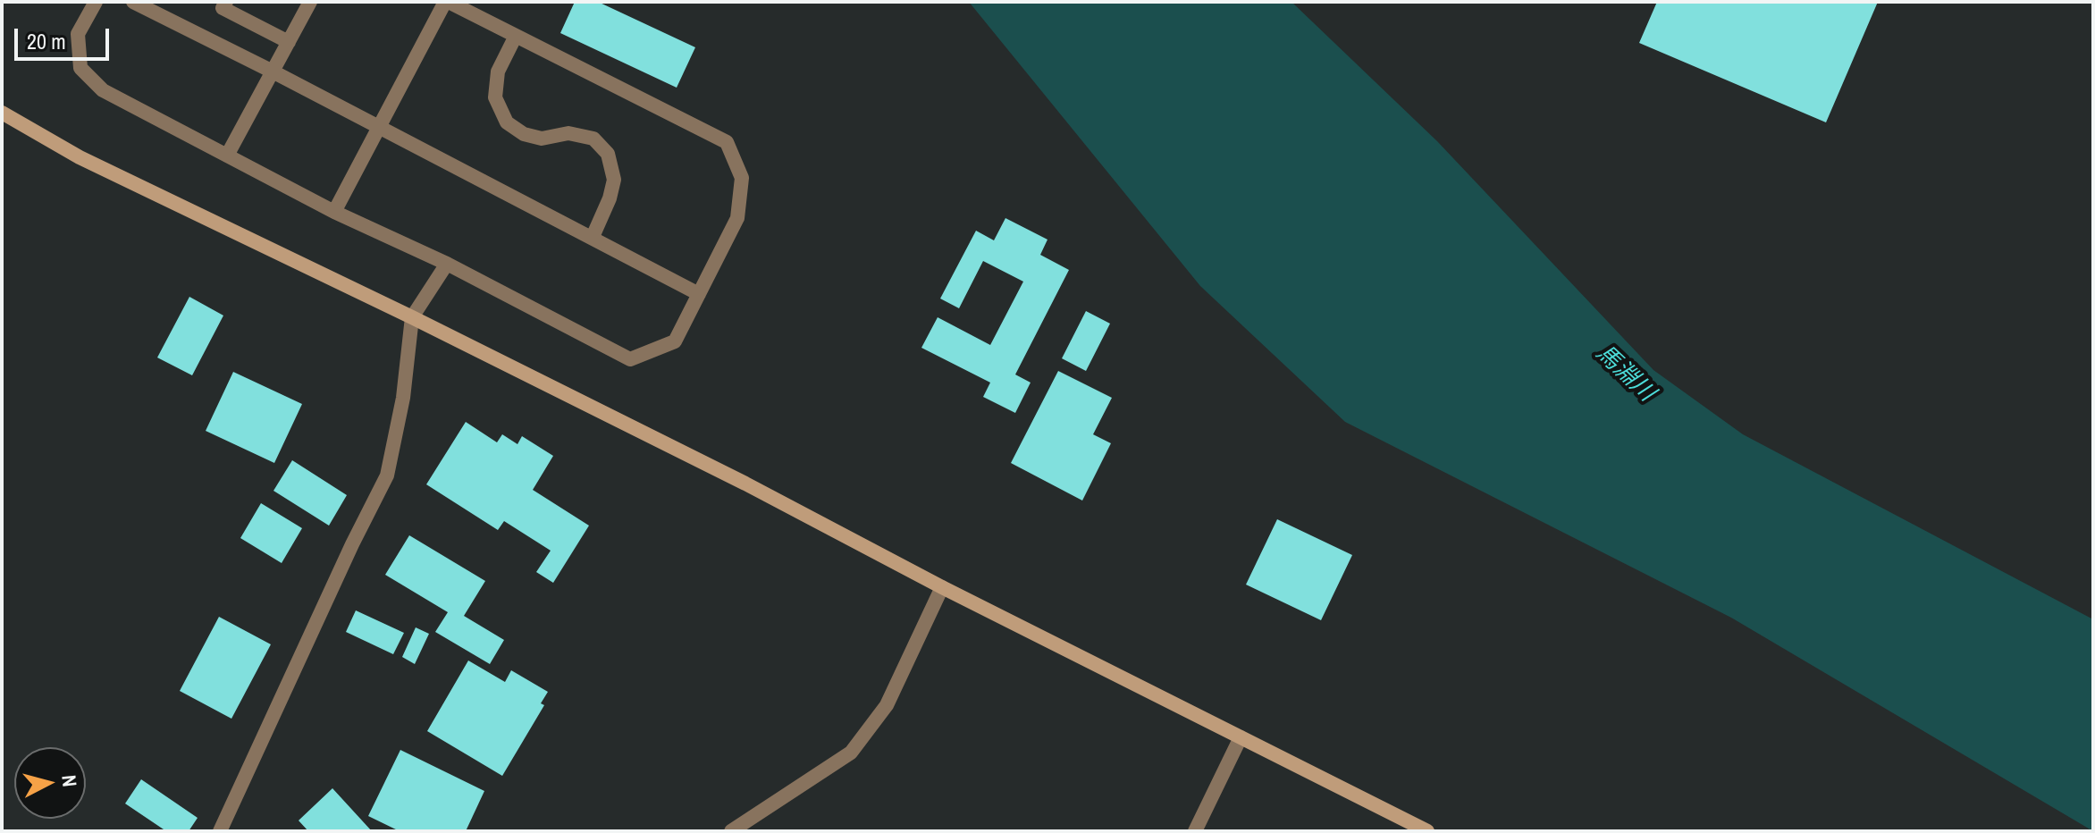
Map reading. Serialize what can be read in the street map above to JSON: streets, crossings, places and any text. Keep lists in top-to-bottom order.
{
  "water": ["馬淵川"],
  "scale_bar": "20 m",
  "north": "right"
}
